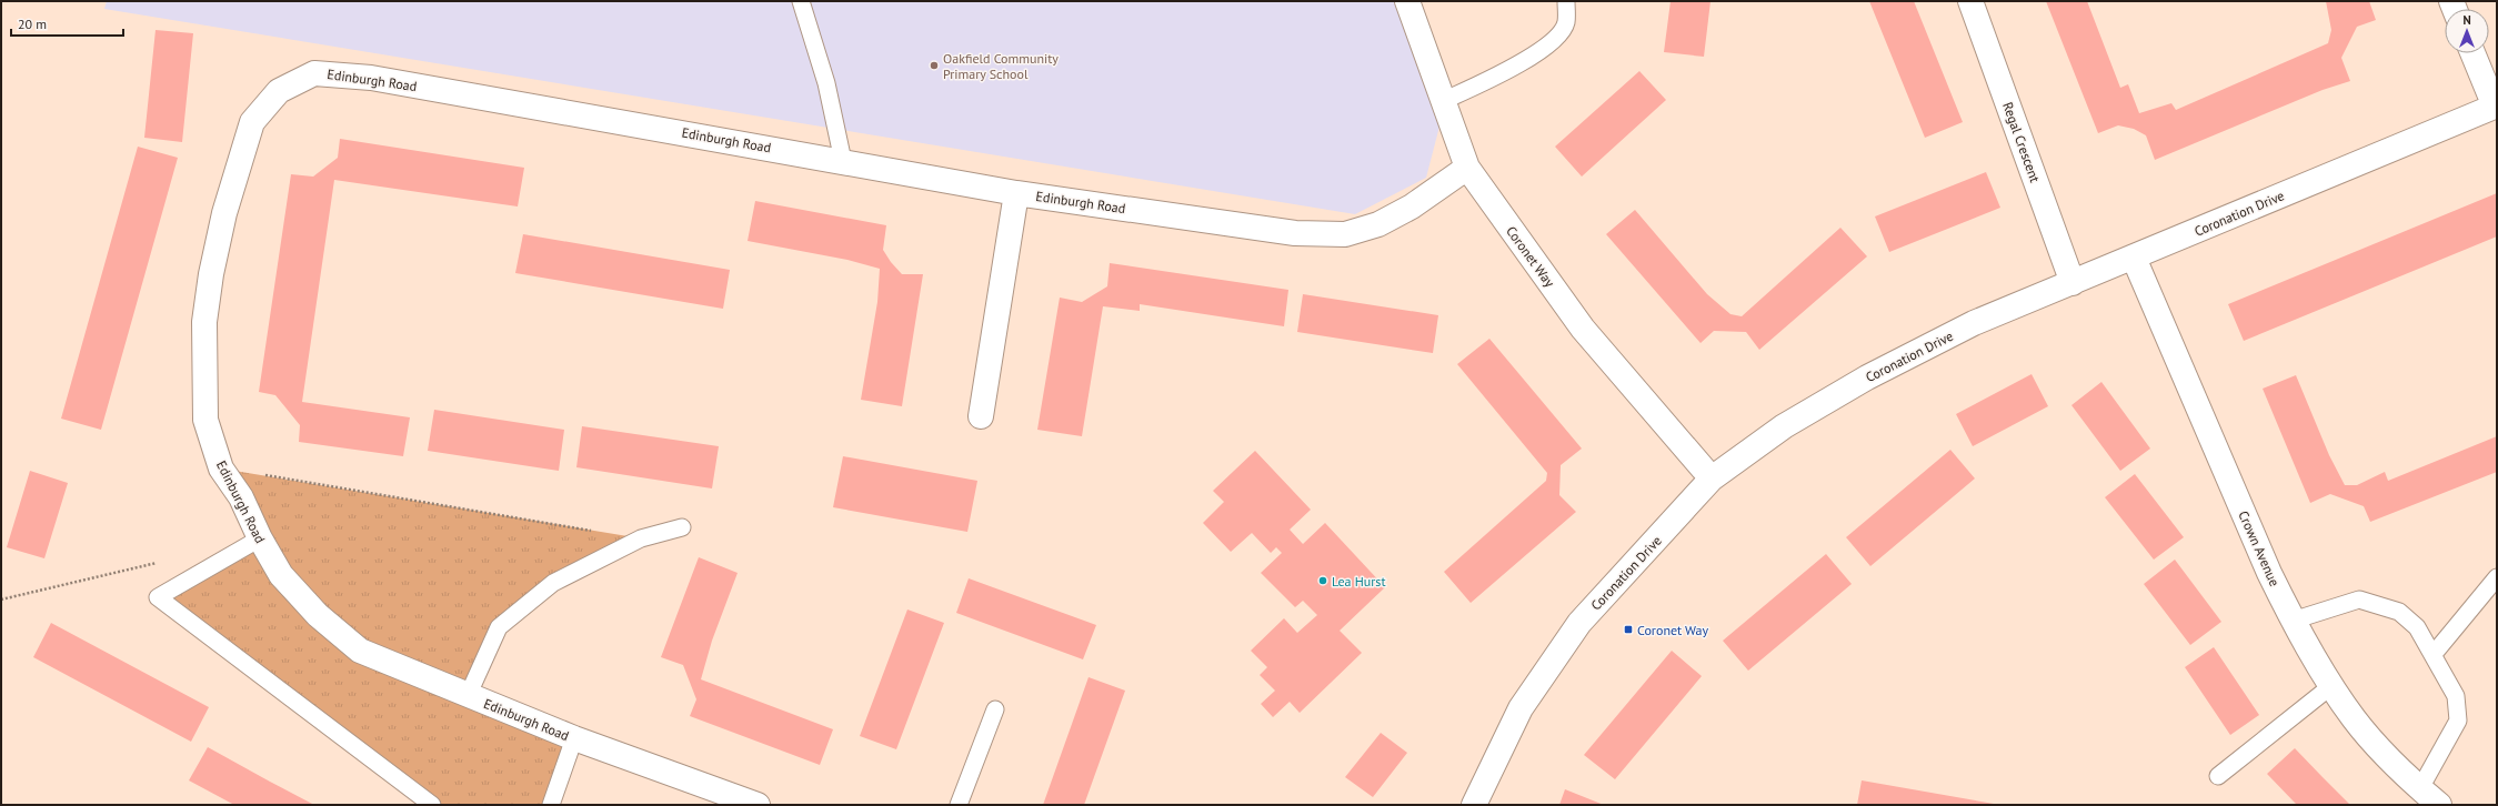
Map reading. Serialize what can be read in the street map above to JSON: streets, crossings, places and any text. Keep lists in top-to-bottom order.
{
  "streets": {
    "street": [
      "Edinburgh Road",
      "Regal Crescent",
      "Coronation Drive",
      "Coronet Way",
      "Crown Avenue"
    ]
  },
  "crossings": [
    ["Edinburgh Road", "Coronet Way"],
    ["Regal Crescent", "Coronation Drive"],
    ["Coronation Drive", "Coronet Way"],
    ["Coronation Drive", "Crown Avenue"]
  ],
  "places": {
    "other": ["Oakfield Community Primary School", "Lea Hurst"],
    "transit": ["Coronet Way"]
  },
  "scale_bar": "20 m",
  "north": "top"
}
